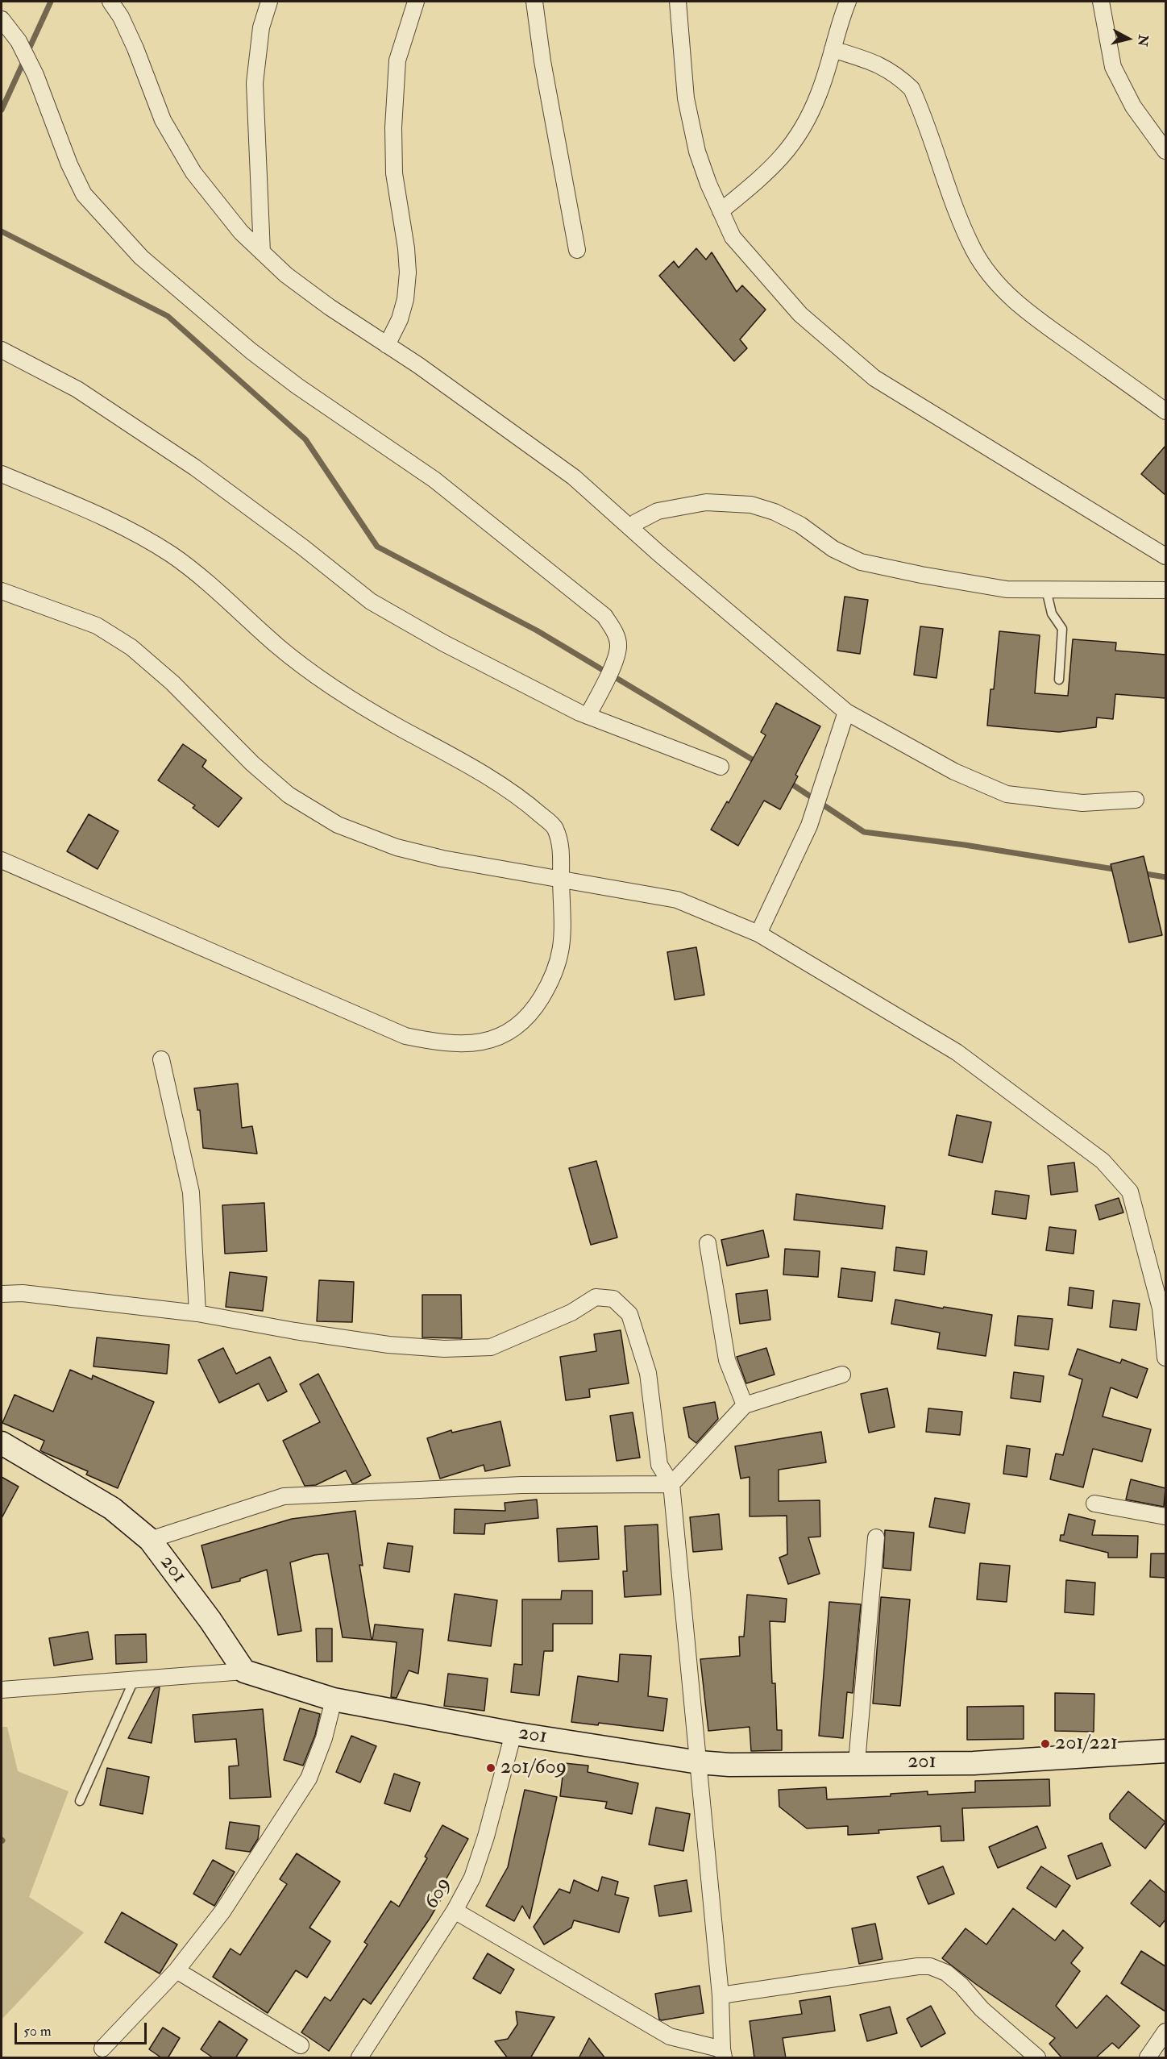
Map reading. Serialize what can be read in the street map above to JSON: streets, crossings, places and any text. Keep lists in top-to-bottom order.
{
  "streets": {
    "street": ["201", "609"]
  },
  "crossings": [
    ["201", "609"]
  ],
  "places": ["201/221", "201/609"],
  "scale_bar": "50 m",
  "north": "right"
}
